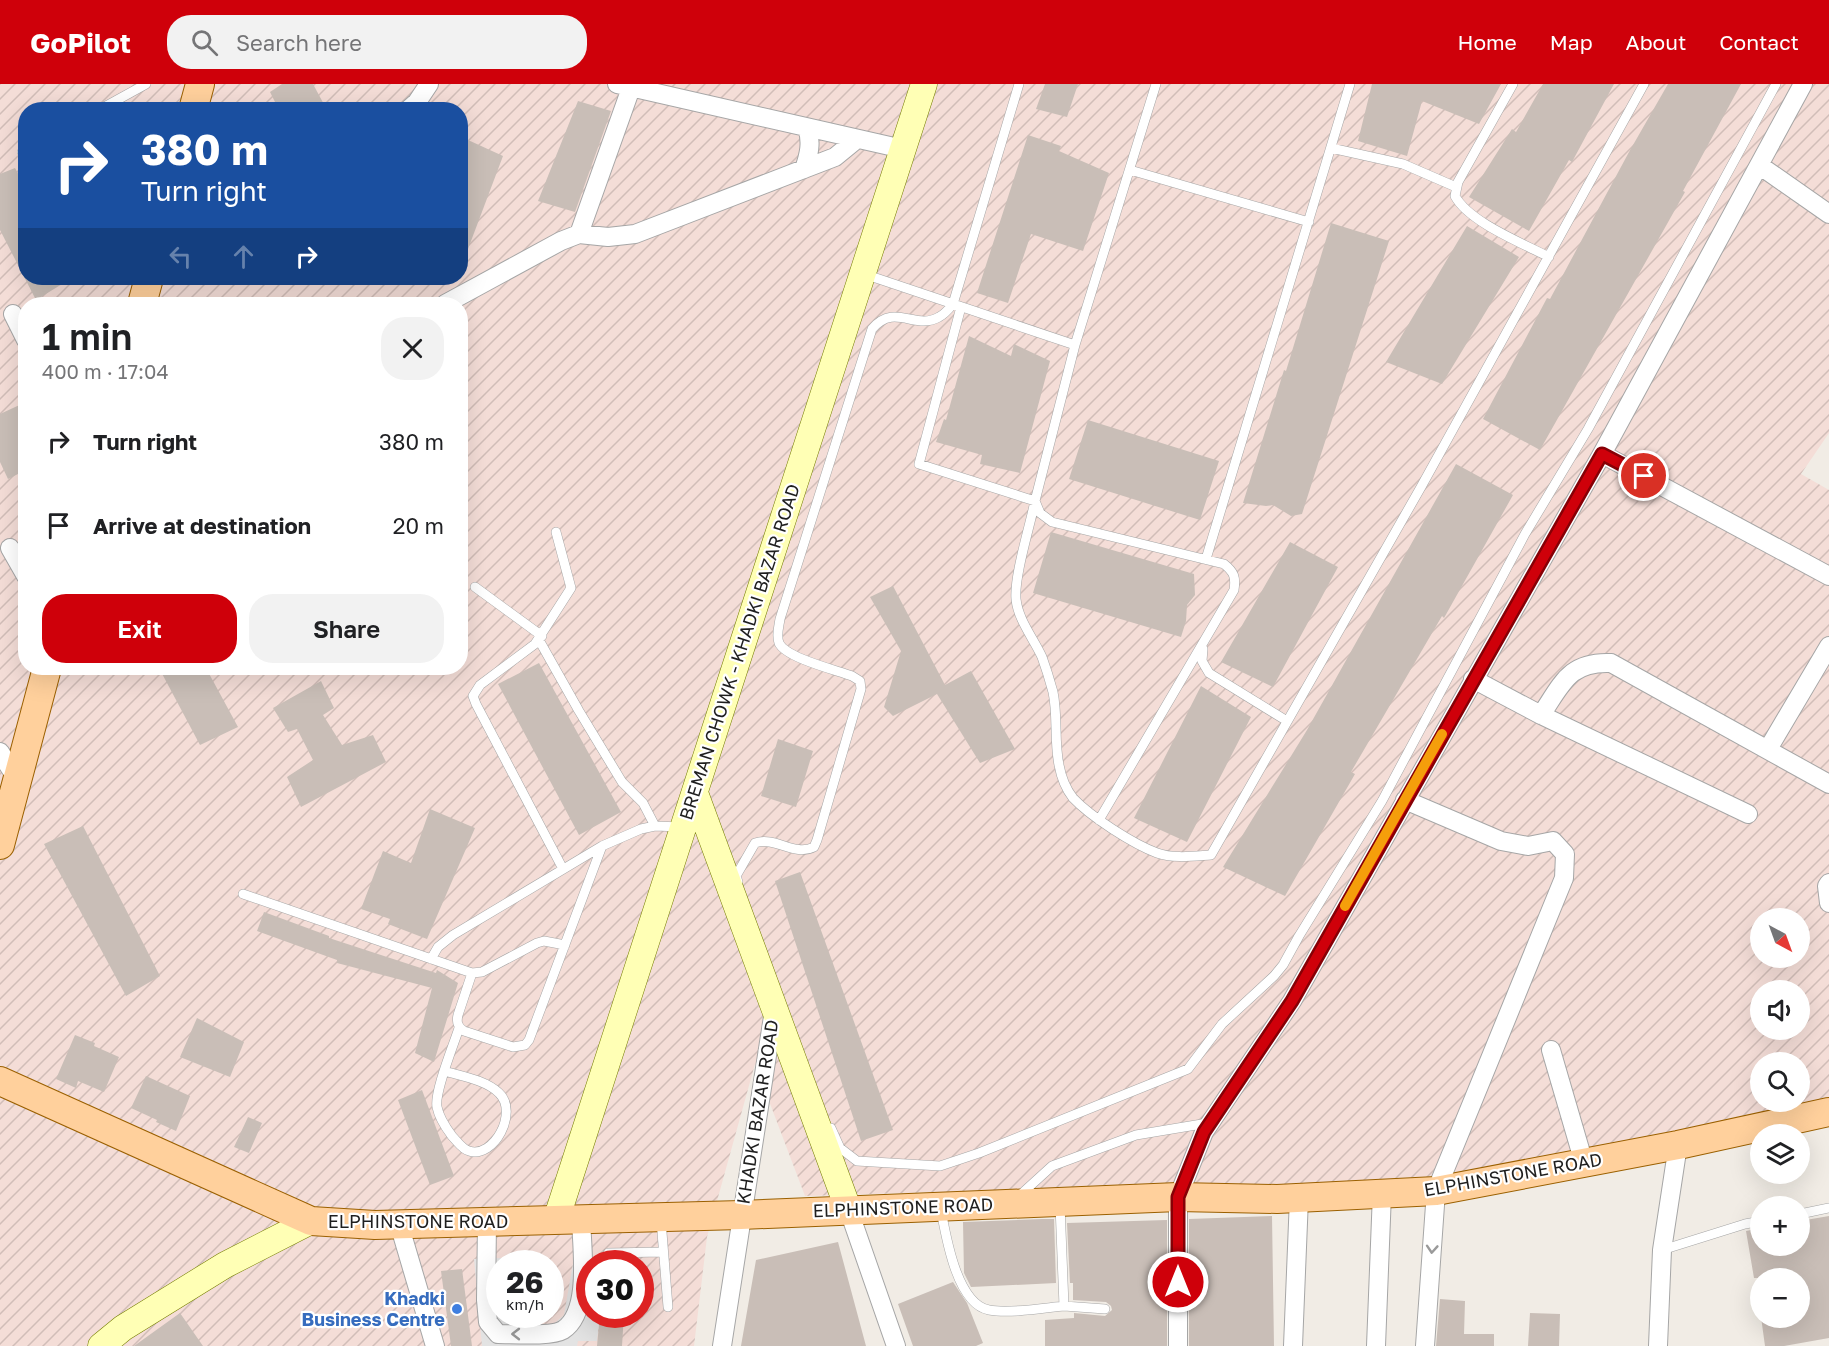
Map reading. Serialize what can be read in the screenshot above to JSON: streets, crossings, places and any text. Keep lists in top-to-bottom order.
{
  "streets": {
    "main road": ["BREMAN CHOWK - KHADKI BAZAR ROAD", "KHADKI BAZAR ROAD", "ELPHINSTONE ROAD"]
  },
  "crossings": [
    ["BREMAN CHOWK - KHADKI BAZAR ROAD", "KHADKI BAZAR ROAD"],
    ["BREMAN CHOWK - KHADKI BAZAR ROAD", "ELPHINSTONE ROAD"],
    ["KHADKI BAZAR ROAD", "ELPHINSTONE ROAD"]
  ],
  "places": ["Khadki Business Centre"],
  "north": "bottom right",
  "page": {
    "header": "GoPilot",
    "search": "Search here",
    "nav": [
      "Home",
      "Map",
      "About",
      "Contact"
    ],
    "turn": ["380 m", "Turn right"],
    "heading": ["1 min", "400 m · 17:04"],
    "list": [
      {
        "name": "Turn right",
        "value": "380 m"
      },
      {
        "name": "Arrive at destination",
        "value": "20 m"
      }
    ],
    "buttons": ["Exit", "Share"],
    "map_buttons": ["+", "−"],
    "speed": "26 km/h",
    "limit": "30"
  }
}
